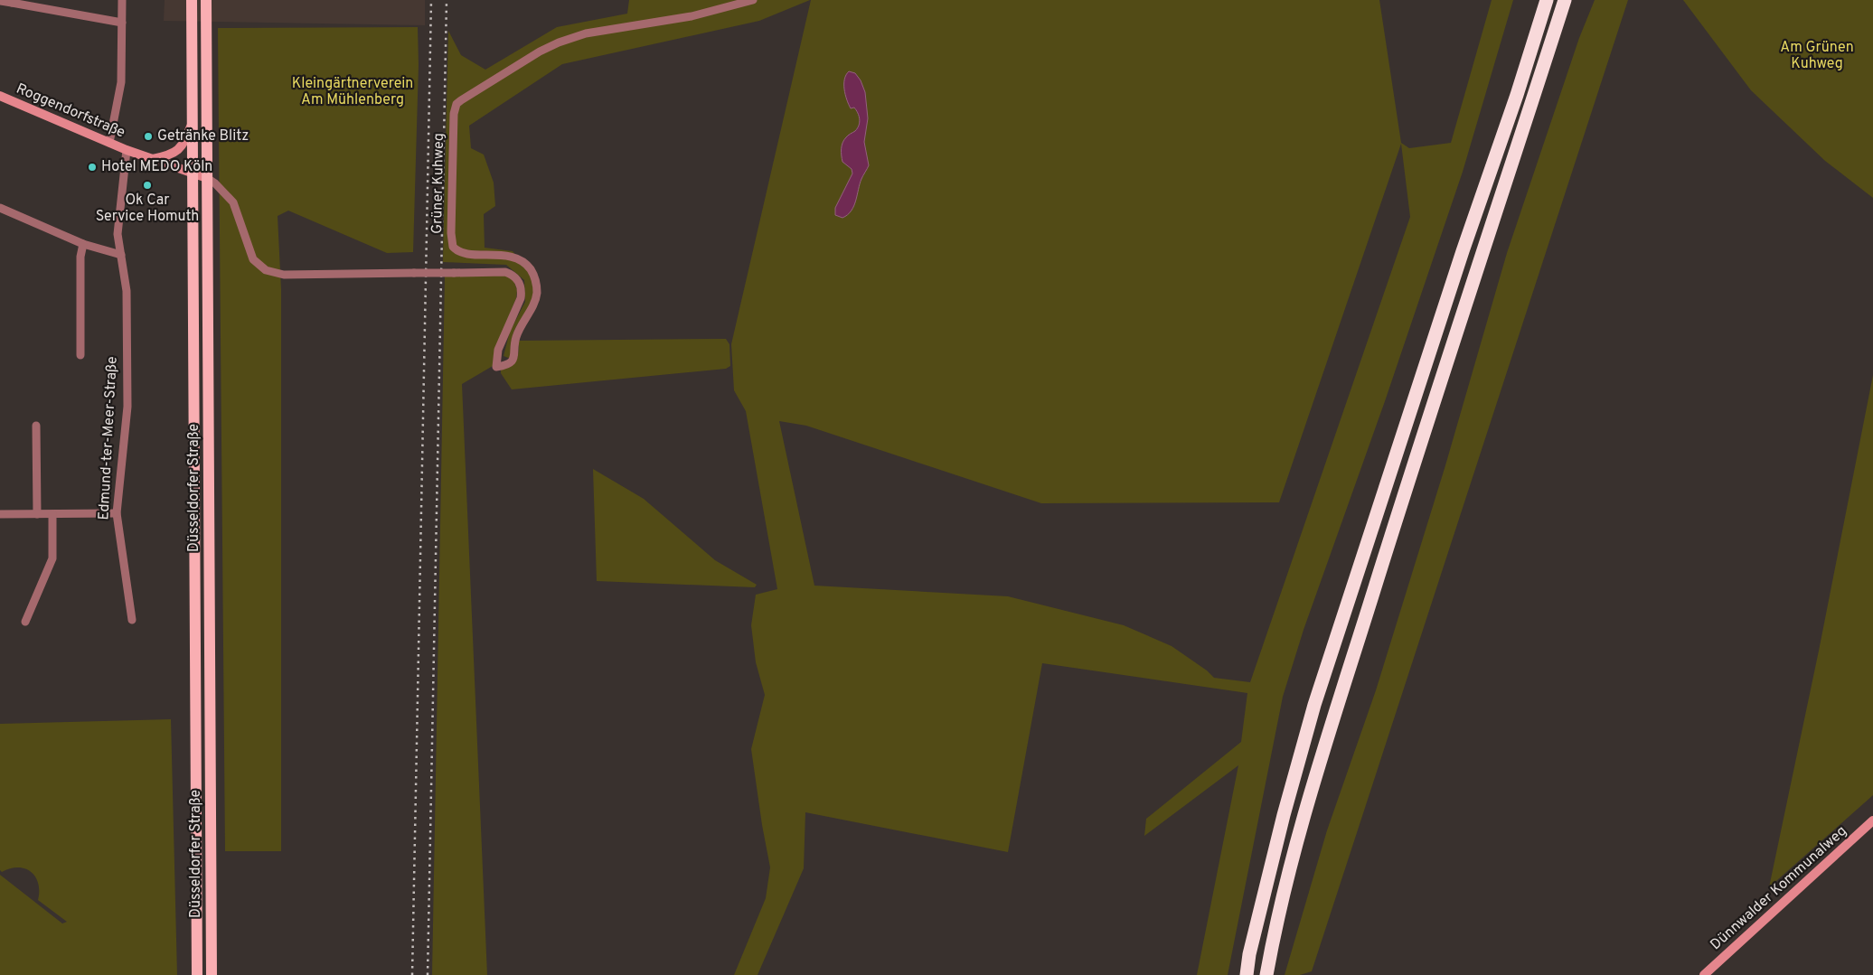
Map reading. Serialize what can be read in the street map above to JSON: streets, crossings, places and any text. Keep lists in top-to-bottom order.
{
  "streets": {
    "main road": ["Düsseldorfer Straße"],
    "street": [
      "Roggendorfstraße",
      "Grüner Kuhweg",
      "Edmund-ter-Meer-Straße",
      "Dünnwalder Kommunalweg"
    ]
  },
  "crossings": [
    ["Roggendorfstraße", "Grüner Kuhweg"],
    ["Roggendorfstraße", "Edmund-ter-Meer-Straße"],
    ["Roggendorfstraße", "Düsseldorfer Straße"],
    ["Grüner Kuhweg", "Düsseldorfer Straße"]
  ],
  "parks": ["Am Grünen Kuhweg", "Kleingärtnerverein Am Mühlenberg"],
  "places": ["Getränke Blitz", "Hotel MEDO Köln", "Ok Car Service Homuth"]
}
